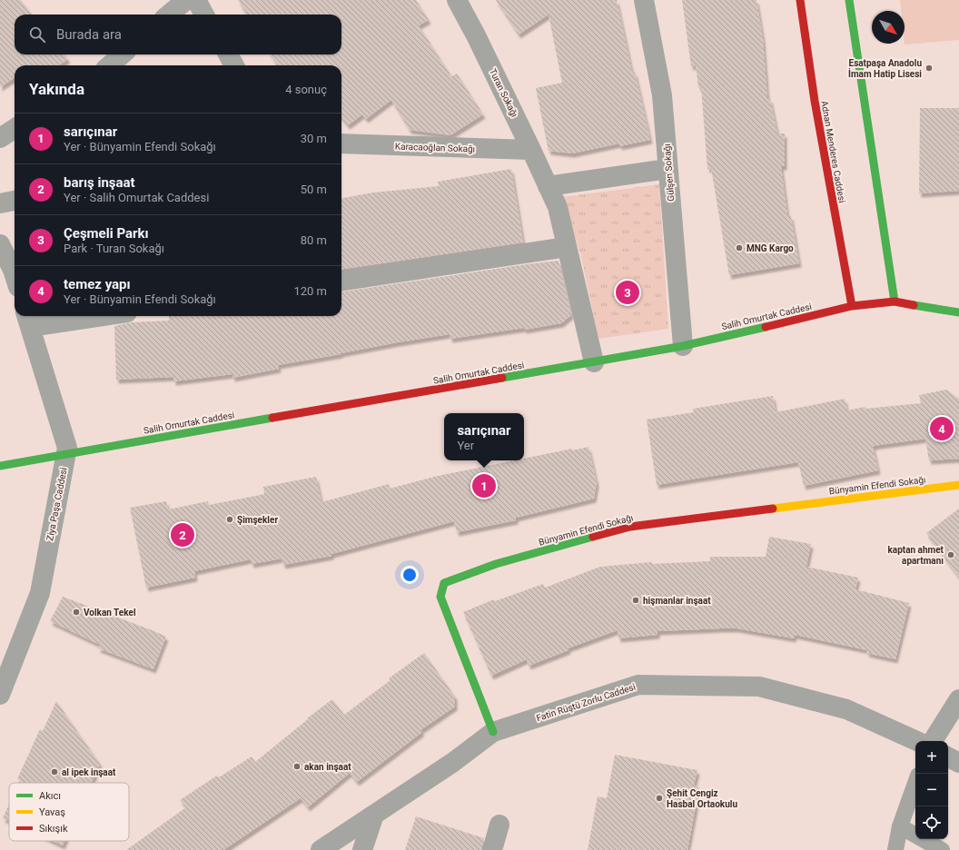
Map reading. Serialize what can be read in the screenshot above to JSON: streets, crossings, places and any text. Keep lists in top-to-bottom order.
{
  "streets": {
    "street": [
      "Turan Sokağı",
      "Karacaoğlan Sokağı",
      "Adnan Menderes Caddesi",
      "Gülşen Sokağı",
      "Salih Omurtak Caddesi",
      "Bünyamin Efendi Sokağı",
      "Ziya Paşa Caddesi",
      "Fatin Rüştü Zorlu Caddesi"
    ]
  },
  "crossings": [
    ["Turan Sokağı", "Karacaoğlan Sokağı"],
    ["Turan Sokağı", "Salih Omurtak Caddesi"],
    ["Adnan Menderes Caddesi", "Salih Omurtak Caddesi"],
    ["Gülşen Sokağı", "Salih Omurtak Caddesi"],
    ["Salih Omurtak Caddesi", "Ziya Paşa Caddesi"],
    ["Bünyamin Efendi Sokağı", "Fatin Rüştü Zorlu Caddesi"]
  ],
  "places": [
    "Esatpaşa Anadolu İmam Hatip Lisesi",
    "MNG Kargo",
    "Şimşekler",
    "kaptan ahmet apartmanı",
    "hişmanlar inşaat",
    "Volkan Tekel",
    "akan inşaat",
    "al ipek inşaat",
    "Şehit Cengiz Hasbal Ortaokulu"
  ],
  "legend": ["Akıcı", "Yavaş", "Sıkışık"],
  "north": "bottom right",
  "page": {
    "search": "Burada ara",
    "heading": ["Yakında", "4 sonuç"],
    "list": [
      {
        "mark": "1",
        "name": "sarıçınar",
        "note": "Yer · Bünyamin Efendi Sokağı",
        "value": "30 m"
      },
      {
        "mark": "2",
        "name": "barış inşaat",
        "note": "Yer · Salih Omurtak Caddesi",
        "value": "50 m"
      },
      {
        "mark": "3",
        "name": "Çeşmeli Parkı",
        "note": "Park · Turan Sokağı",
        "value": "80 m"
      },
      {
        "mark": "4",
        "name": "temez yapı",
        "note": "Yer · Bünyamin Efendi Sokağı",
        "value": "120 m"
      }
    ],
    "pins": [
      "3",
      "4",
      "1",
      "2"
    ],
    "popup": ["sarıçınar", "Yer"],
    "map_buttons": ["+", "−"]
  }
}
